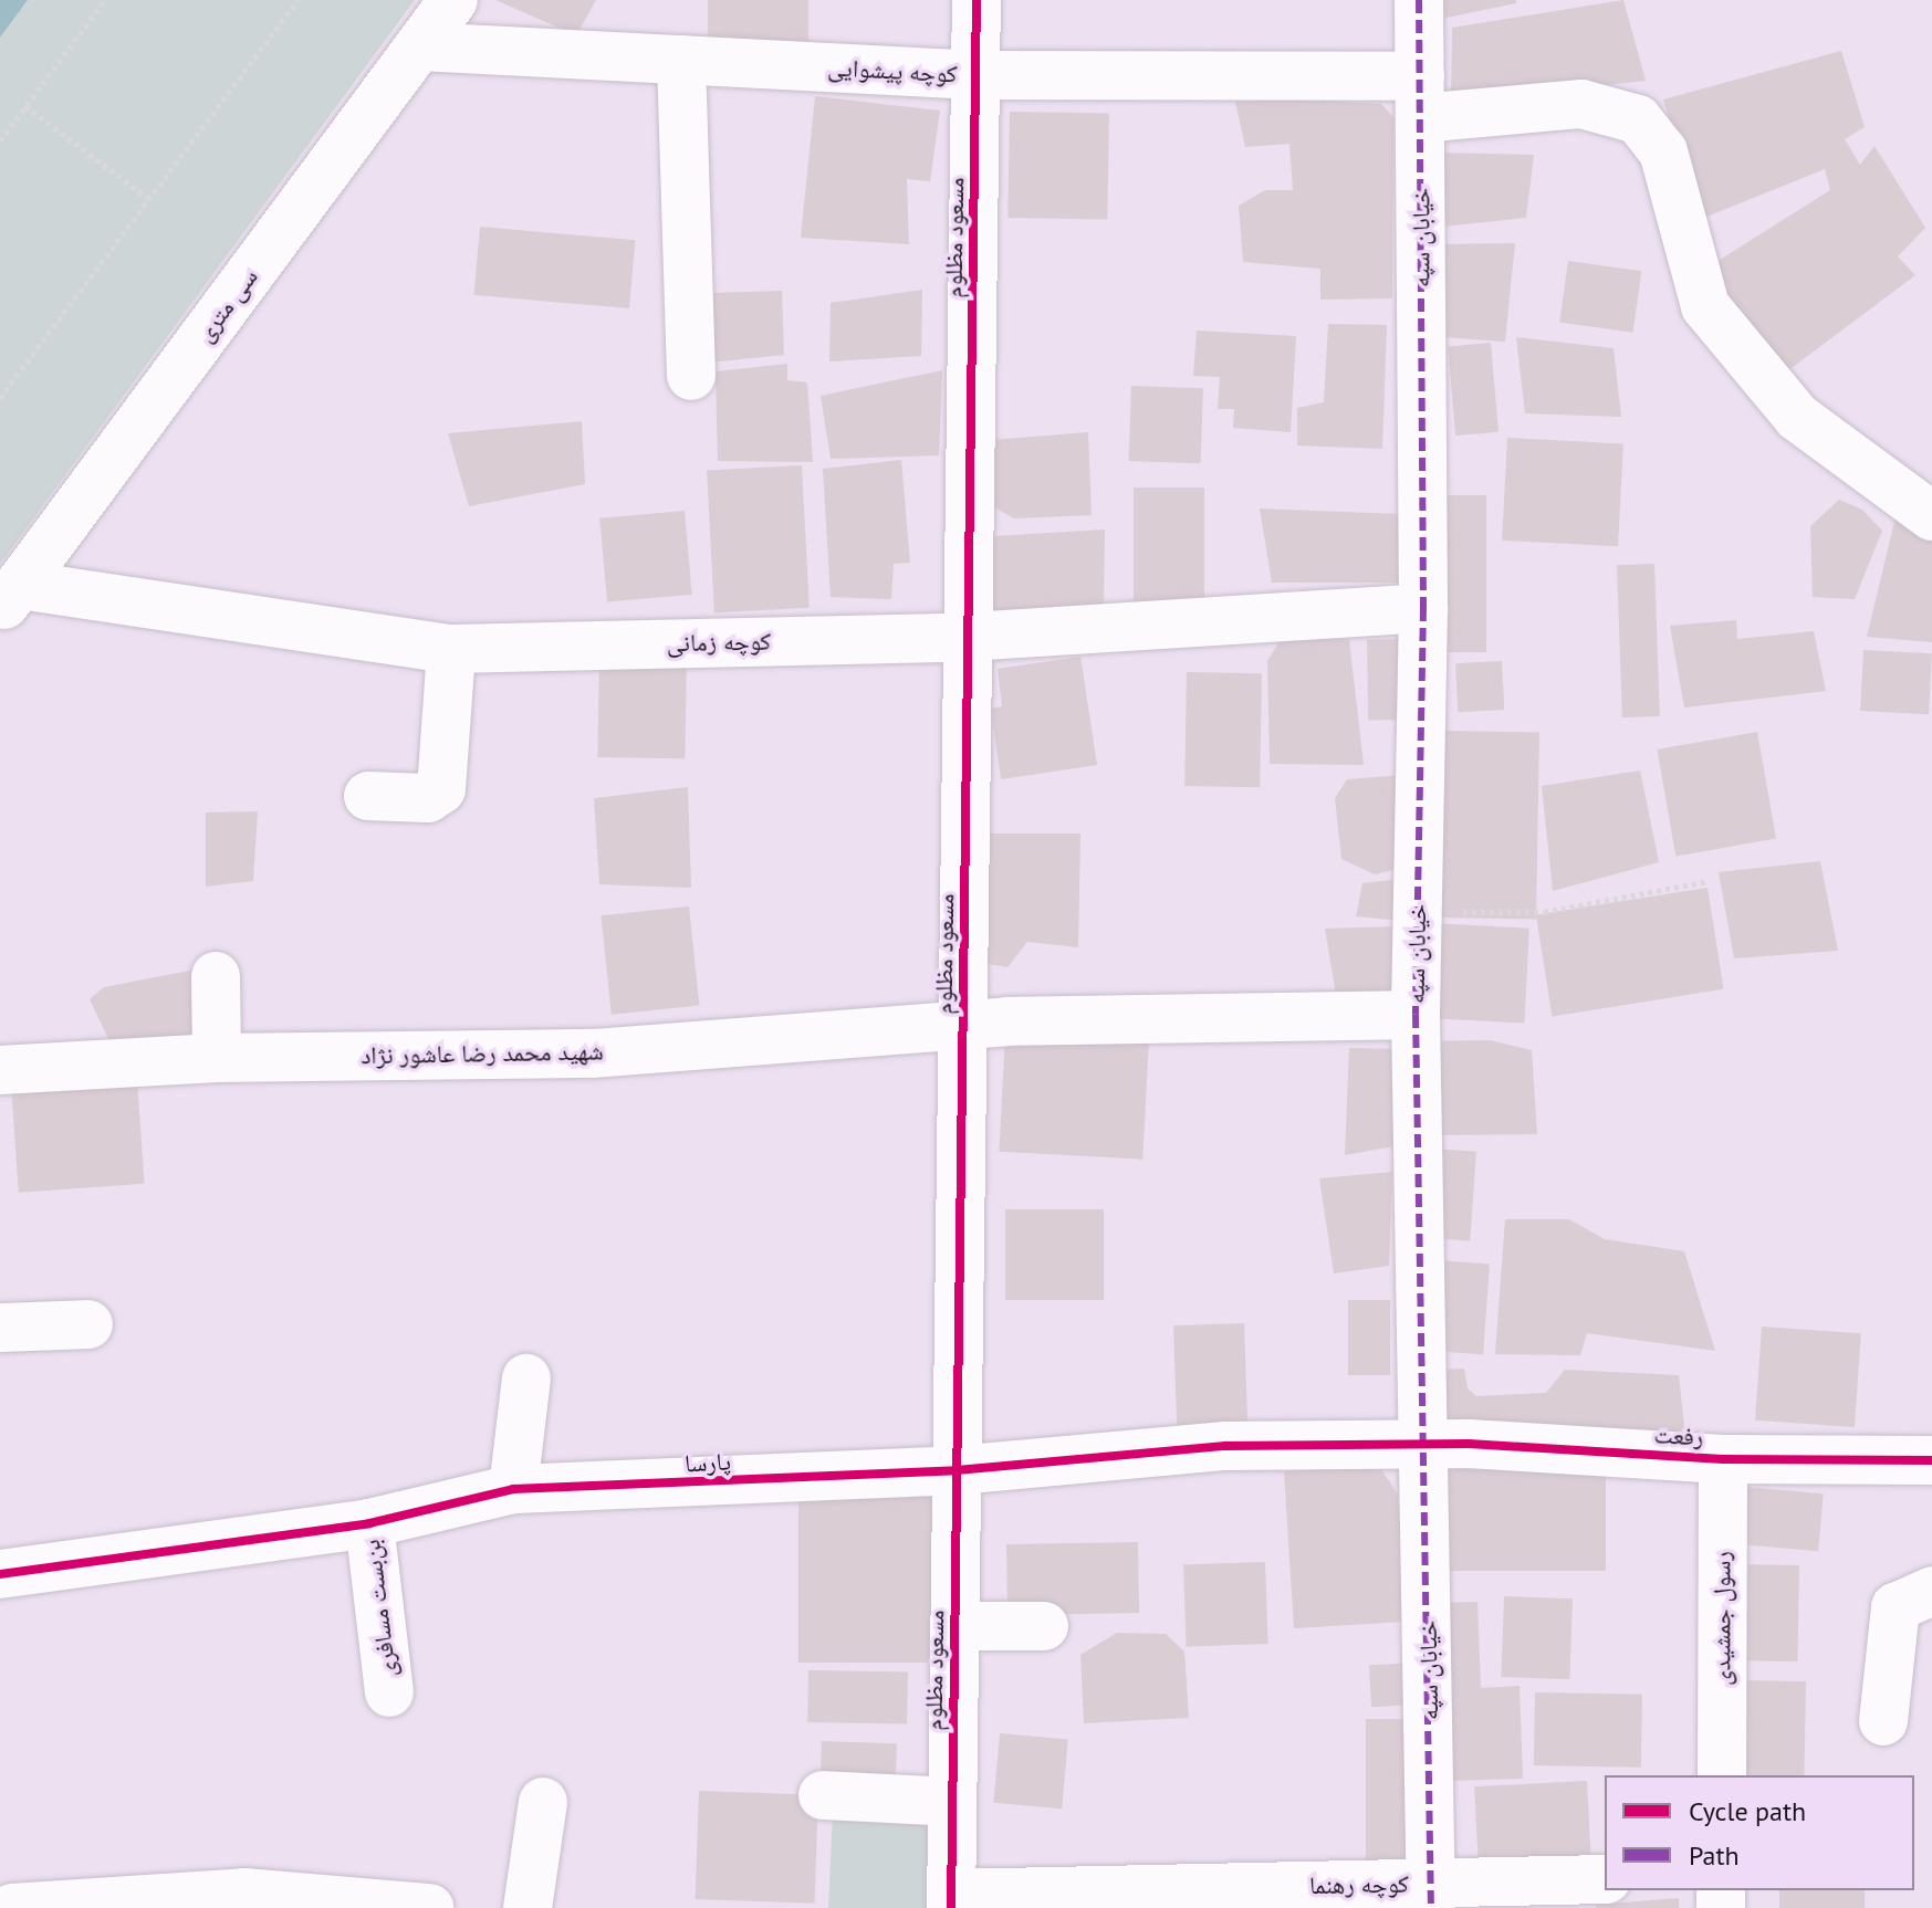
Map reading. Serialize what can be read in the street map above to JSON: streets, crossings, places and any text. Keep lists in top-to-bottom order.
{
  "streets": {
    "street": [
      "کوچه پیشوایی",
      "مسعود مظلوم",
      "خیابان سپه",
      "سی متری",
      "کوچه زمانی",
      "شهید محمد رضا عاشور نژاد",
      "رفعت",
      "پارسا",
      "بن‌بست مسافری",
      "رسول جمشیدی",
      "کوچه رهنما"
    ]
  },
  "crossings": [
    ["کوچه پیشوایی", "مسعود مظلوم"],
    ["کوچه پیشوایی", "خیابان سپه"],
    ["کوچه پیشوایی", "سی متری"],
    ["مسعود مظلوم", "کوچه زمانی"],
    ["مسعود مظلوم", "شهید محمد رضا عاشور نژاد"],
    ["مسعود مظلوم", "پارسا"],
    ["مسعود مظلوم", "کوچه رهنما"],
    ["خیابان سپه", "کوچه زمانی"],
    ["خیابان سپه", "شهید محمد رضا عاشور نژاد"],
    ["خیابان سپه", "رفعت"],
    ["خیابان سپه", "پارسا"],
    ["خیابان سپه", "کوچه رهنما"],
    ["سی متری", "کوچه زمانی"],
    ["رفعت", "پارسا"],
    ["رفعت", "رسول جمشیدی"],
    ["پارسا", "بن‌بست مسافری"]
  ],
  "legend": ["Cycle path", "Path"]
}
